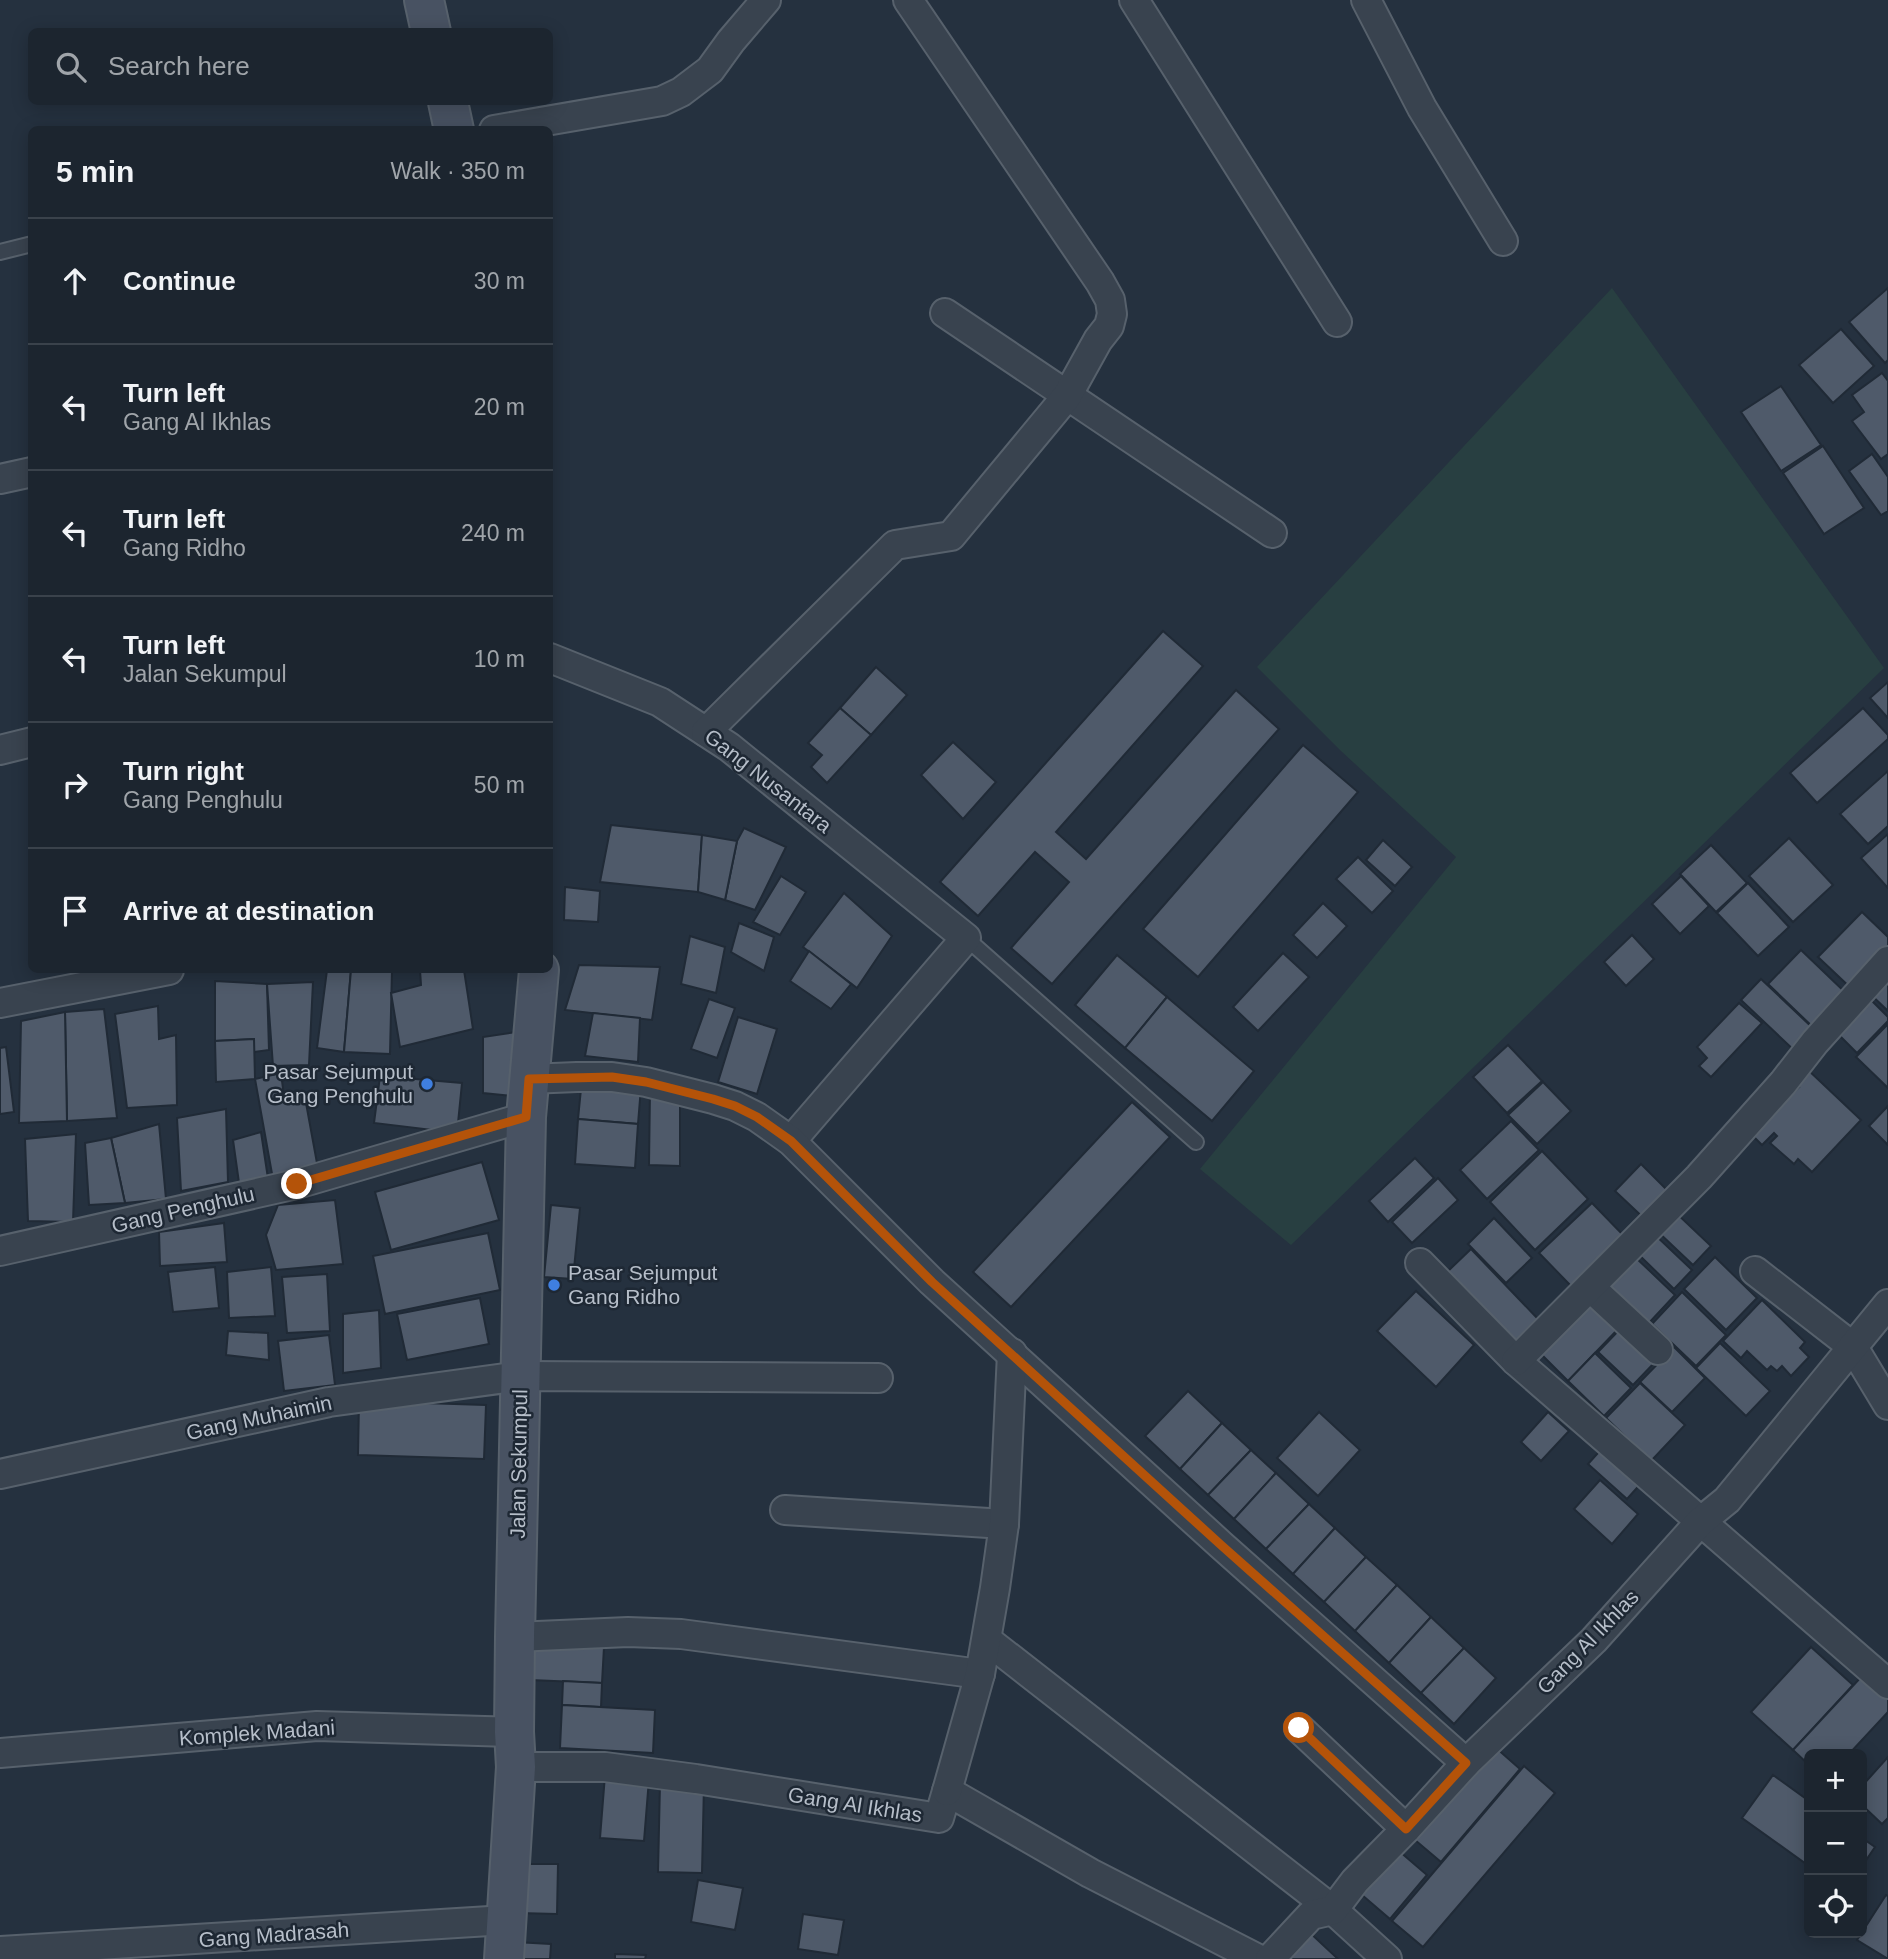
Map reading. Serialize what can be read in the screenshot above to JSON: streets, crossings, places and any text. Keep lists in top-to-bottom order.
{
  "streets": {
    "main road": ["Jalan Sekumpul"],
    "street": [
      "Gang Nusantara",
      "Gang Penghulu",
      "Gang Muhaimin",
      "Gang Al Ikhlas",
      "Komplek Madani",
      "Gang Madrasah"
    ]
  },
  "crossings": [
    ["Gang Penghulu", "Jalan Sekumpul"],
    ["Gang Muhaimin", "Jalan Sekumpul"],
    ["Jalan Sekumpul", "Gang Al Ikhlas"],
    ["Jalan Sekumpul", "Komplek Madani"],
    ["Jalan Sekumpul", "Gang Madrasah"],
    ["Gang Al Ikhlas", "Komplek Madani"]
  ],
  "places": ["Pasar Sejumput Gang Penghulu", "Pasar Sejumput Gang Ridho"],
  "page": {
    "search": "Search here",
    "heading": ["5 min", "Walk · 350 m"],
    "list": [
      ["Continue", "30 m"],
      ["Turn left", "Gang Al Ikhlas", "20 m"],
      ["Turn left", "Gang Ridho", "240 m"],
      ["Turn left", "Jalan Sekumpul", "10 m"],
      ["Turn right", "Gang Penghulu", "50 m"],
      "Arrive at destination"
    ],
    "map_buttons": ["+", "−"]
  }
}
